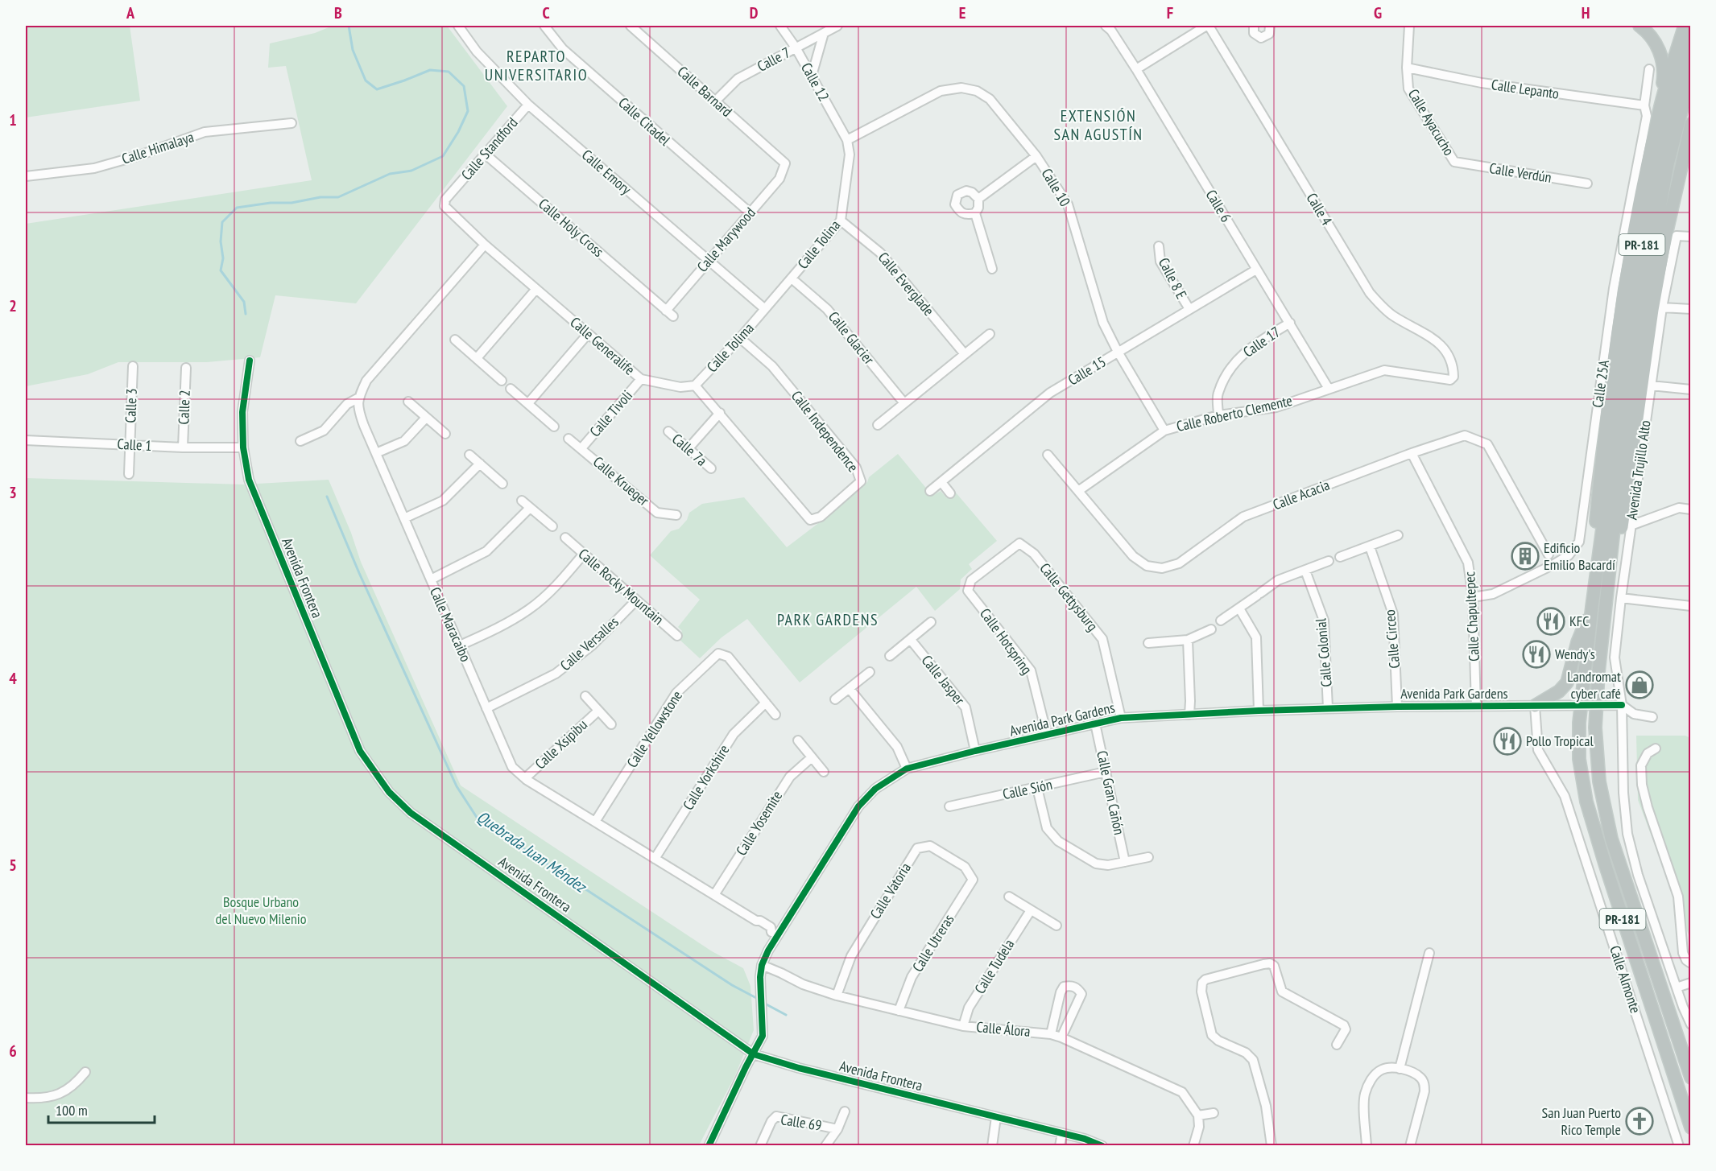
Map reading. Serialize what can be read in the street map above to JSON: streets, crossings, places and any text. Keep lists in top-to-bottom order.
{
  "streets": {
    "highway": ["PR-181"],
    "street": [
      "Calle 7",
      "Calle 12",
      "Calle Lepanto",
      "Calle Barnard",
      "Calle Citadel",
      "Calle Ayacucho",
      "Calle Himalaya",
      "Calle Standford",
      "Calle Emory",
      "Calle Verdún",
      "Calle 10",
      "Calle 6",
      "Calle 4",
      "Calle Holy Cross",
      "Calle Marywood",
      "Calle Tolina",
      "Calle 8 E",
      "Calle Everglade",
      "Calle Glacier",
      "Calle 17",
      "Calle Generalife",
      "Calle Tolima",
      "Calle 15",
      "Calle 25A",
      "Calle 3",
      "Calle 2",
      "Calle Tivoli",
      "Calle Roberto Clemente",
      "Calle Independence",
      "Calle 1",
      "Calle 7a",
      "Avenida Trujillo Alto",
      "Calle Krueger",
      "Calle Acacia",
      "Avenida Frontera",
      "Calle Rocky Mountain",
      "Calle Gettysburg",
      "Calle Chapultepec",
      "Calle Maracaibo",
      "Calle Circeo",
      "Calle Hotspring",
      "Calle Versalles",
      "Calle Colonial",
      "Calle Jasper",
      "Avenida Park Gardens",
      "Calle Yellowstone",
      "Calle Xsipibu",
      "Calle Yorkshire",
      "Calle Sión",
      "Calle Gran Cañón",
      "Calle Yosemite",
      "Calle Vatoria",
      "Calle Utreras",
      "Calle Tudela",
      "Calle Almonte",
      "Calle Álora",
      "Calle 69"
    ]
  },
  "crossings": [
    ["Calle 7", "Calle 12"],
    ["Calle 7", "Calle Barnard"],
    ["Calle 12", "Calle 10"],
    ["Calle 12", "Calle Tolina"],
    ["Calle Lepanto", "Calle Ayacucho"],
    ["Calle Lepanto", "Calle 25A"],
    ["Calle Barnard", "Calle Marywood"],
    ["Calle Citadel", "Calle Marywood"],
    ["Calle Ayacucho", "Calle Verdún"],
    ["Calle Standford", "Calle Emory"],
    ["Calle Standford", "Calle Holy Cross"],
    ["Calle Standford", "Calle Generalife"],
    ["Calle Emory", "Calle Marywood"],
    ["Calle Emory", "Calle Tolina"],
    ["Calle Emory", "Calle Tolima"],
    ["Calle 10", "Calle Tolina"],
    ["Calle 10", "Calle 15"],
    ["Calle 10", "Calle Roberto Clemente"],
    ["Calle 6", "Calle 17"],
    ["Calle 6", "Calle 15"],
    ["Calle 6", "Calle Roberto Clemente"],
    ["Calle 4", "Calle Roberto Clemente"],
    ["Calle Holy Cross", "Calle Marywood"],
    ["Calle Tolina", "Calle Everglade"],
    ["Calle Tolina", "Calle Glacier"],
    ["Calle Tolina", "Calle Tolima"],
    ["PR-181", "Avenida Park Gardens"],
    ["Calle 8 E", "Calle 15"],
    ["Calle 17", "Calle Roberto Clemente"],
    ["Calle Generalife", "Calle Tolima"],
    ["Calle Generalife", "Calle Tivoli"],
    ["Calle Tolima", "Calle Independence"],
    ["Calle 25A", "Calle Chapultepec"],
    ["Calle 3", "Calle 1"],
    ["Calle 2", "Calle 1"],
    ["Calle Tivoli", "Calle Krueger"],
    ["Calle Roberto Clemente", "Calle Acacia"],
    ["Calle Independence", "Calle 7a"],
    ["Calle 1", "Avenida Frontera"],
    ["Avenida Trujillo Alto", "Avenida Park Gardens"],
    ["Calle Acacia", "Calle Chapultepec"],
    ["Avenida Frontera", "Avenida Park Gardens"],
    ["Calle Rocky Mountain", "Calle Versalles"],
    ["Calle Gettysburg", "Calle Hotspring"],
    ["Calle Gettysburg", "Avenida Park Gardens"],
    ["Calle Chapultepec", "Avenida Park Gardens"],
    ["Calle Maracaibo", "Calle Versalles"],
    ["Calle Maracaibo", "Avenida Park Gardens"],
    ["Calle Maracaibo", "Calle Yellowstone"],
    ["Calle Maracaibo", "Calle Xsipibu"],
    ["Calle Maracaibo", "Calle Yorkshire"],
    ["Calle Maracaibo", "Calle Yosemite"],
    ["Calle Circeo", "Avenida Park Gardens"],
    ["Calle Hotspring", "Avenida Park Gardens"],
    ["Calle Colonial", "Avenida Park Gardens"],
    ["Calle Jasper", "Avenida Park Gardens"],
    ["Avenida Park Gardens", "Calle Gran Cañón"],
    ["Avenida Park Gardens", "Calle Almonte"],
    ["Avenida Park Gardens", "Calle Álora"],
    ["Calle Yellowstone", "Calle Yorkshire"],
    ["Calle Sión", "Calle Gran Cañón"],
    ["Calle Vatoria", "Calle Utreras"],
    ["Calle Vatoria", "Calle Álora"],
    ["Calle Utreras", "Calle Álora"],
    ["Calle Tudela", "Calle Álora"]
  ],
  "districts": ["REPARTO UNIVERSITARIO", "EXTENSIÓN SAN AGUSTÍN", "PARK GARDENS"],
  "water": ["Quebrada Juan Méndez"],
  "parks": ["Bosque Urbano del Nuevo Milenio"],
  "places": {
    "building": ["Edificio Emilio Bacardí"],
    "restaurant": ["KFC", "Wendy's", "Pollo Tropical"],
    "shop": ["Landromat cyber café"],
    "church": ["San Juan Puerto Rico Temple"]
  },
  "scale_bar": "100 m",
  "grid": {
    "columns": [
      "A",
      "B",
      "C",
      "D",
      "E",
      "F",
      "G",
      "H"
    ],
    "rows": [
      "1",
      "2",
      "3",
      "4",
      "5",
      "6"
    ]
  }
}
